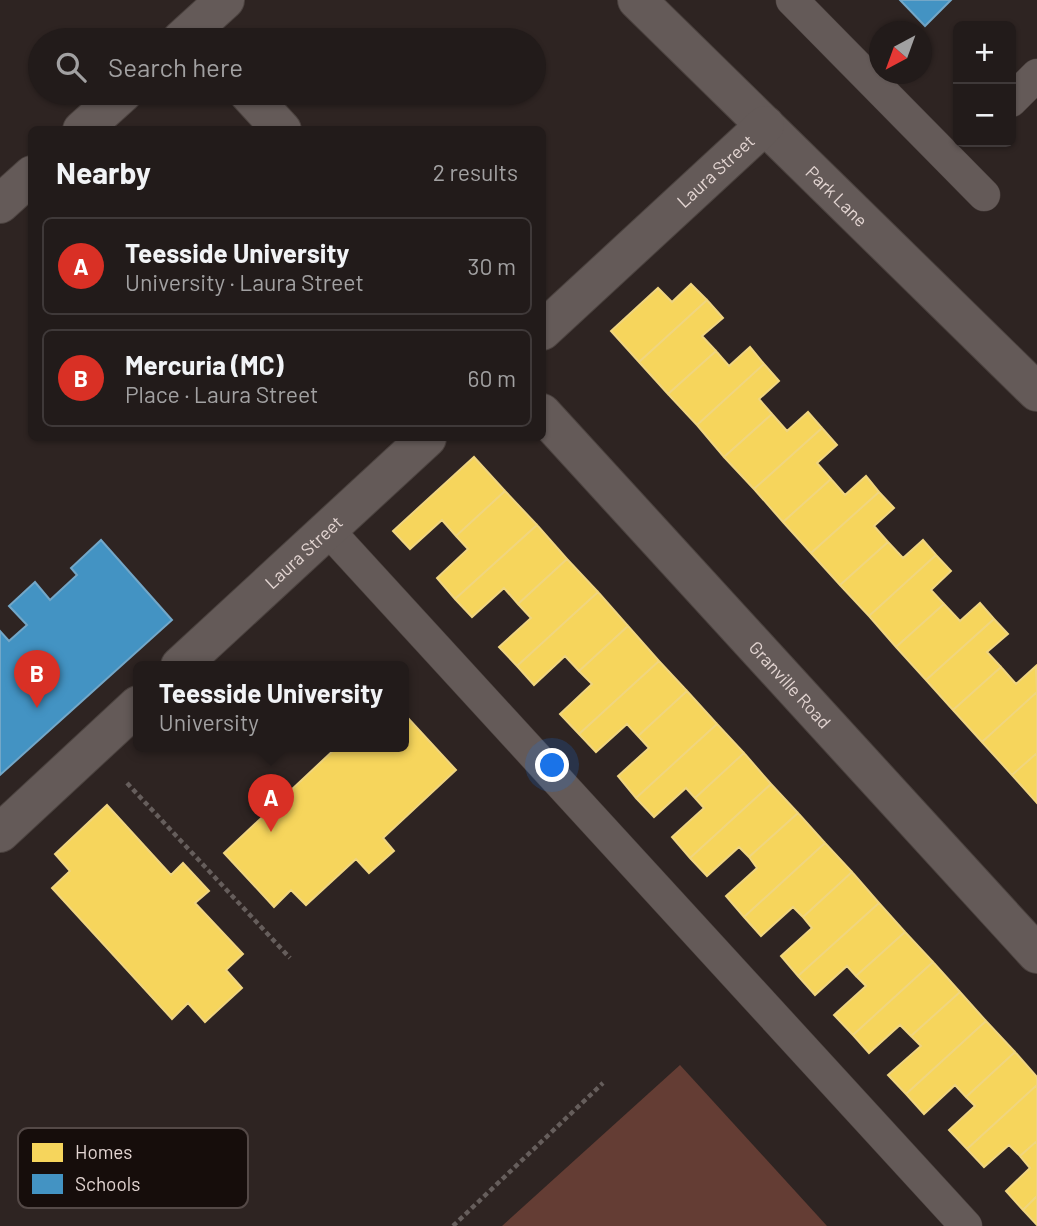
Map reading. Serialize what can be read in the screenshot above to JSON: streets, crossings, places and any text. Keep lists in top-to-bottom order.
{
  "streets": {
    "street": ["Laura Street", "Park Lane", "Granville Road"]
  },
  "crossings": [
    ["Laura Street", "Park Lane"]
  ],
  "legend": ["Homes", "Schools"],
  "north": "bottom left",
  "page": {
    "map_buttons": ["+", "−"],
    "search": "Search here",
    "heading": ["Nearby", "2 results"],
    "list": [
      {
        "mark": "A",
        "name": "Teesside University",
        "note": "University · Laura Street",
        "value": "30 m"
      },
      {
        "mark": "B",
        "name": "Mercuria (MC)",
        "note": "Place · Laura Street",
        "value": "60 m"
      }
    ],
    "pins": ["B", "A"],
    "popup": ["Teesside University", "University"]
  }
}
